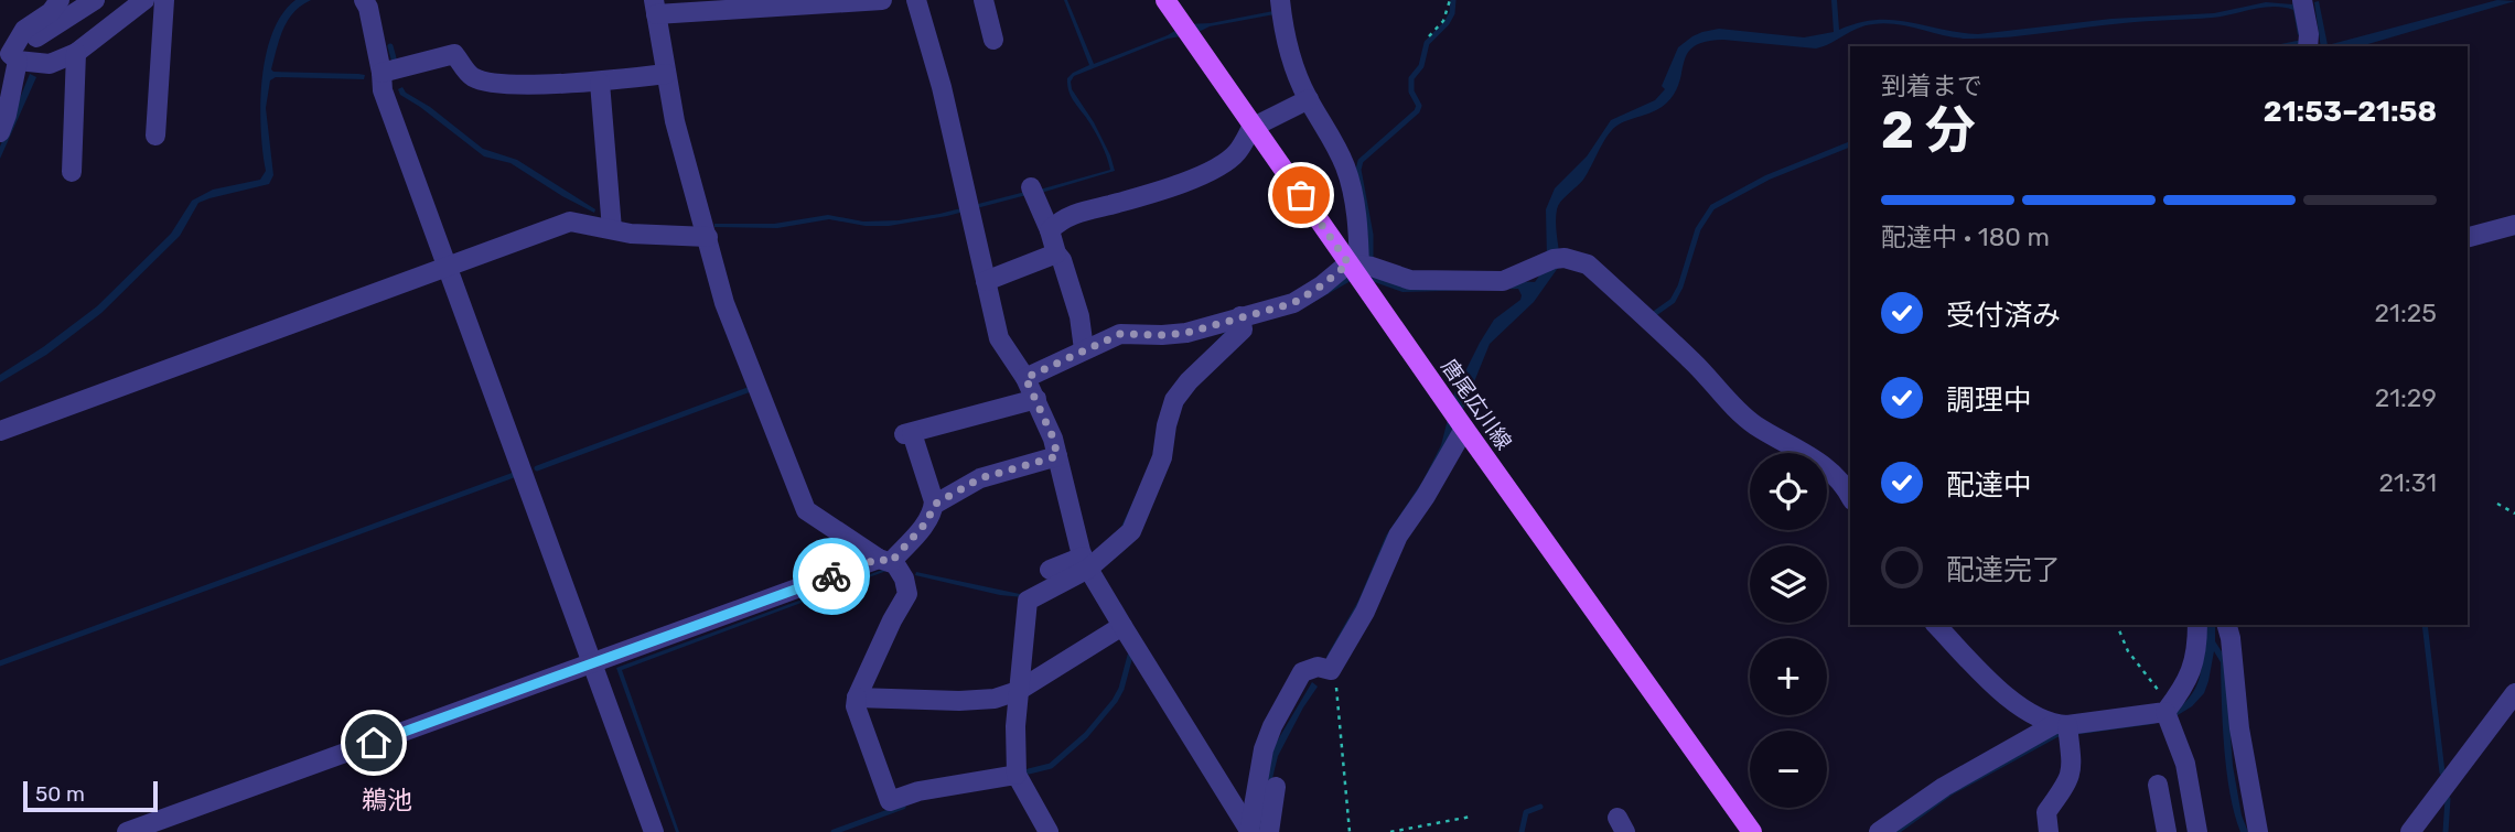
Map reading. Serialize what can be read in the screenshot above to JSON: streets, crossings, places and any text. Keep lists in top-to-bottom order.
{
  "streets": {
    "main road": ["唐尾広川線"]
  },
  "districts": ["鵜池"],
  "scale_bar": "50 m",
  "page": {
    "heading": ["2 分", "到着まで", "21:53–21:58"],
    "bar": "配達中 · 180 m",
    "list": [
      ["受付済み", "21:25"],
      ["調理中", "21:29"],
      ["配達中", "21:31"],
      "配達完了"
    ],
    "map_buttons": ["+", "−"],
    "scale": "50 m"
  }
}
